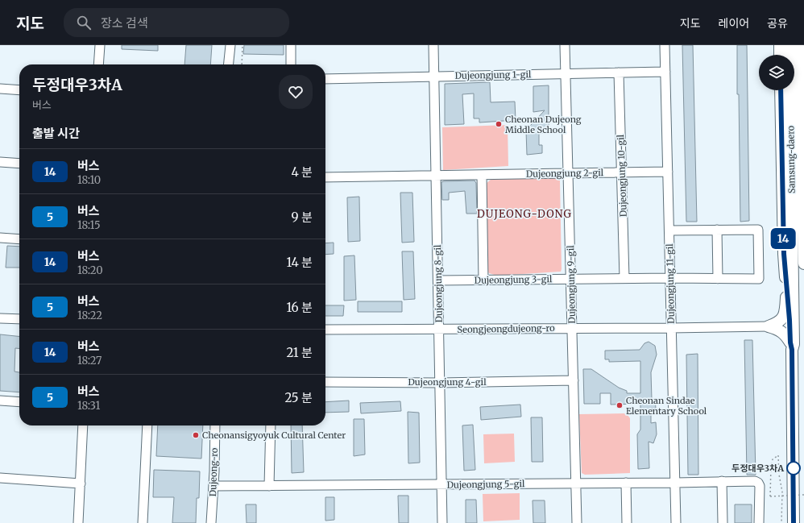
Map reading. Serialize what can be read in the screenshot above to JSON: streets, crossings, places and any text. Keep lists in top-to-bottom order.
{
  "streets": {
    "main road": ["Samsung-daero"],
    "street": [
      "Dujeongjung 1-gil",
      "Dujeongjung 2-gil",
      "Dujeongjung 10-gil",
      "Dujeongjung 3-gil",
      "Dujeongjung 8-gil",
      "Dujeongjung 11-gil",
      "Dujeongjung 9-gil",
      "Seongjeongdujeong-ro",
      "Dujeongjung 4-gil",
      "Dujeong-ro",
      "Dujeongjung 5-gil"
    ]
  },
  "crossings": [
    ["Dujeongjung 1-gil", "Dujeongjung 10-gil"],
    ["Dujeongjung 1-gil", "Dujeongjung 8-gil"],
    ["Dujeongjung 1-gil", "Dujeongjung 11-gil"],
    ["Dujeongjung 1-gil", "Dujeongjung 9-gil"],
    ["Dujeongjung 2-gil", "Dujeongjung 10-gil"],
    ["Dujeongjung 2-gil", "Dujeongjung 8-gil"],
    ["Dujeongjung 2-gil", "Dujeongjung 11-gil"],
    ["Dujeongjung 2-gil", "Dujeongjung 9-gil"],
    ["Dujeongjung 10-gil", "Dujeongjung 3-gil"],
    ["Dujeongjung 3-gil", "Dujeongjung 8-gil"],
    ["Dujeongjung 3-gil", "Dujeongjung 11-gil"],
    ["Dujeongjung 3-gil", "Dujeongjung 9-gil"],
    ["Dujeongjung 8-gil", "Seongjeongdujeong-ro"],
    ["Dujeongjung 8-gil", "Dujeongjung 4-gil"],
    ["Dujeongjung 8-gil", "Dujeongjung 5-gil"],
    ["Dujeongjung 11-gil", "Seongjeongdujeong-ro"],
    ["Dujeongjung 11-gil", "Dujeongjung 5-gil"],
    ["Dujeongjung 9-gil", "Seongjeongdujeong-ro"],
    ["Dujeongjung 9-gil", "Dujeongjung 4-gil"],
    ["Dujeongjung 9-gil", "Dujeongjung 5-gil"],
    ["Dujeong-ro", "Dujeongjung 5-gil"]
  ],
  "districts": ["DUJEONG-DONG"],
  "places": [
    "Cheonan Dujeong Middle School",
    "Cheonan Sindae Elementary School",
    "Cheonansigyoyuk Cultural Center",
    "두정대우3차A"
  ],
  "lines": ["bus line 14"],
  "page": {
    "header": "지도",
    "search": "장소 검색",
    "nav": ["지도", "레이어", "공유"],
    "on_map": "14",
    "heading": [
      ["두정대우3차A", "버스"],
      "출발 시간"
    ],
    "list": [
      {
        "mark": "14",
        "name": "버스",
        "note": "18:10",
        "value": "4 분"
      },
      {
        "mark": "5",
        "name": "버스",
        "note": "18:15",
        "value": "9 분"
      },
      {
        "mark": "14",
        "name": "버스",
        "note": "18:20",
        "value": "14 분"
      },
      {
        "mark": "5",
        "name": "버스",
        "note": "18:22",
        "value": "16 분"
      },
      {
        "mark": "14",
        "name": "버스",
        "note": "18:27",
        "value": "21 분"
      },
      {
        "mark": "5",
        "name": "버스",
        "note": "18:31",
        "value": "25 분"
      }
    ]
  }
}
